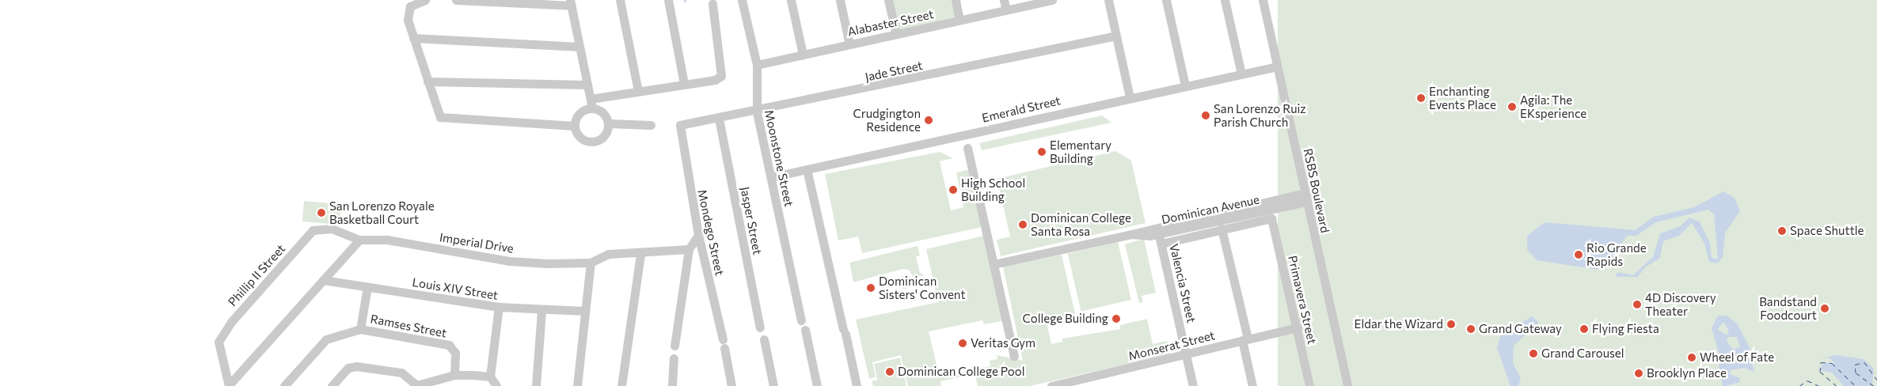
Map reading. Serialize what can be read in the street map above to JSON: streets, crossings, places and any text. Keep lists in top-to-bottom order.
{
  "streets": {
    "street": [
      "Alabaster Street",
      "Jade Street",
      "Emerald Street",
      "Moonstone Street",
      "RSBS Boulevard",
      "Dominican Avenue",
      "Jasper Street",
      "Mondego Street",
      "Imperial Drive",
      "Phillip II Street",
      "Valencia Street",
      "Louis XIV Street",
      "Primavera Street",
      "Ramses Street",
      "Monserat Street"
    ]
  },
  "crossings": [
    ["Alabaster Street", "Moonstone Street"],
    ["Jade Street", "Moonstone Street"],
    ["Jade Street", "Jasper Street"],
    ["Jade Street", "Mondego Street"],
    ["Emerald Street", "Moonstone Street"],
    ["Emerald Street", "RSBS Boulevard"],
    ["RSBS Boulevard", "Dominican Avenue"],
    ["Dominican Avenue", "Valencia Street"],
    ["Imperial Drive", "Phillip II Street"],
    ["Valencia Street", "Monserat Street"],
    ["Primavera Street", "Monserat Street"]
  ],
  "places": [
    "Enchanting Events Place",
    "Agila: The EKsperience",
    "San Lorenzo Ruiz Parish Church",
    "Crudgington Residence",
    "Elementary Building",
    "High School Building",
    "San Lorenzo Royale Basketball Court",
    "Dominican College Santa Rosa",
    "Space Shuttle",
    "Rio Grande Rapids",
    "Dominican Sisters' Convent",
    "4D Discovery Theater",
    "Bandstand Foodcourt",
    "College Building",
    "Eldar the Wizard",
    "Grand Gateway",
    "Flying Fiesta",
    "Veritas Gym",
    "Grand Carousel",
    "Wheel of Fate",
    "Dominican College Pool",
    "Brooklyn Place"
  ]
}
